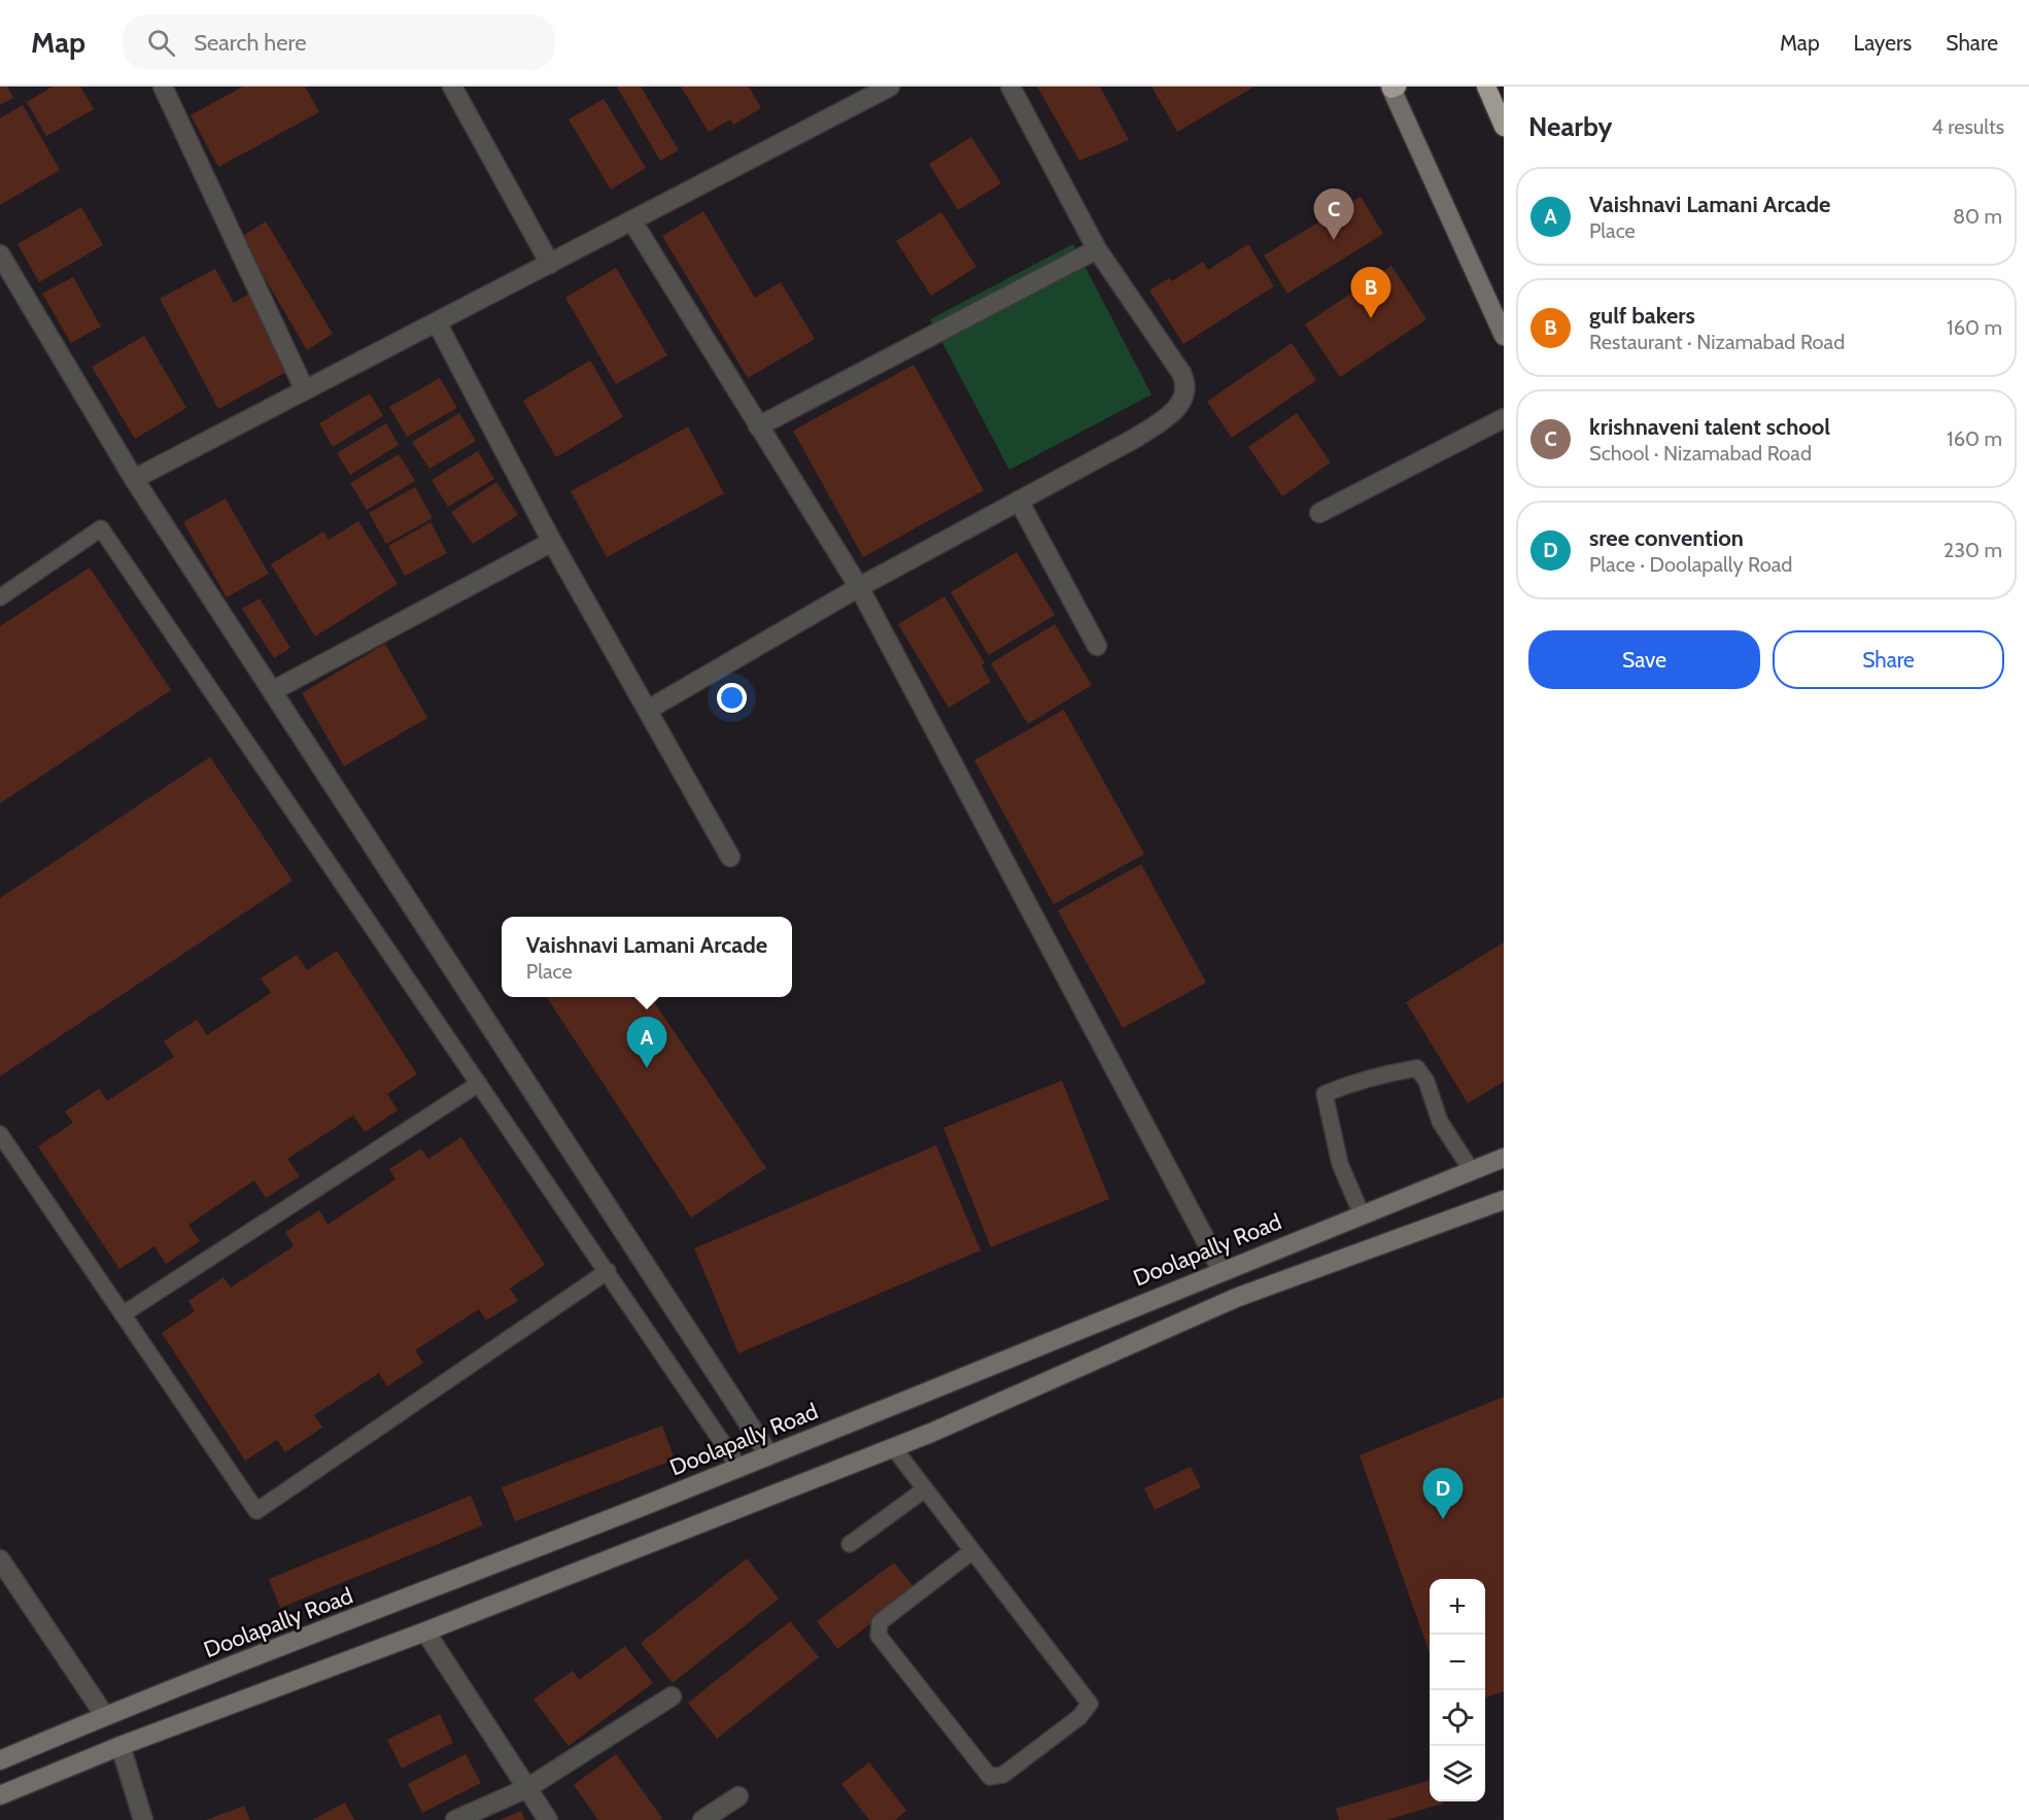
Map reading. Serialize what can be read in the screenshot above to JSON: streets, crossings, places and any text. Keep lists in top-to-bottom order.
{
  "streets": {
    "main road": ["Doolapally Road"]
  },
  "page": {
    "header": "Map",
    "search": "Search here",
    "nav": ["Map", "Layers", "Share"],
    "heading": ["Nearby", "4 results"],
    "list": [
      {
        "mark": "A",
        "name": "Vaishnavi Lamani Arcade",
        "note": "Place",
        "value": "80 m"
      },
      {
        "mark": "B",
        "name": "gulf bakers",
        "note": "Restaurant · Nizamabad Road",
        "value": "160 m"
      },
      {
        "mark": "C",
        "name": "krishnaveni talent school",
        "note": "School · Nizamabad Road",
        "value": "160 m"
      },
      {
        "mark": "D",
        "name": "sree convention",
        "note": "Place · Doolapally Road",
        "value": "230 m"
      }
    ],
    "pins": [
      "C",
      "B",
      "A",
      "D"
    ],
    "buttons": ["Save", "Share"],
    "popup": ["Vaishnavi Lamani Arcade", "Place"],
    "map_buttons": ["+", "−"]
  }
}
